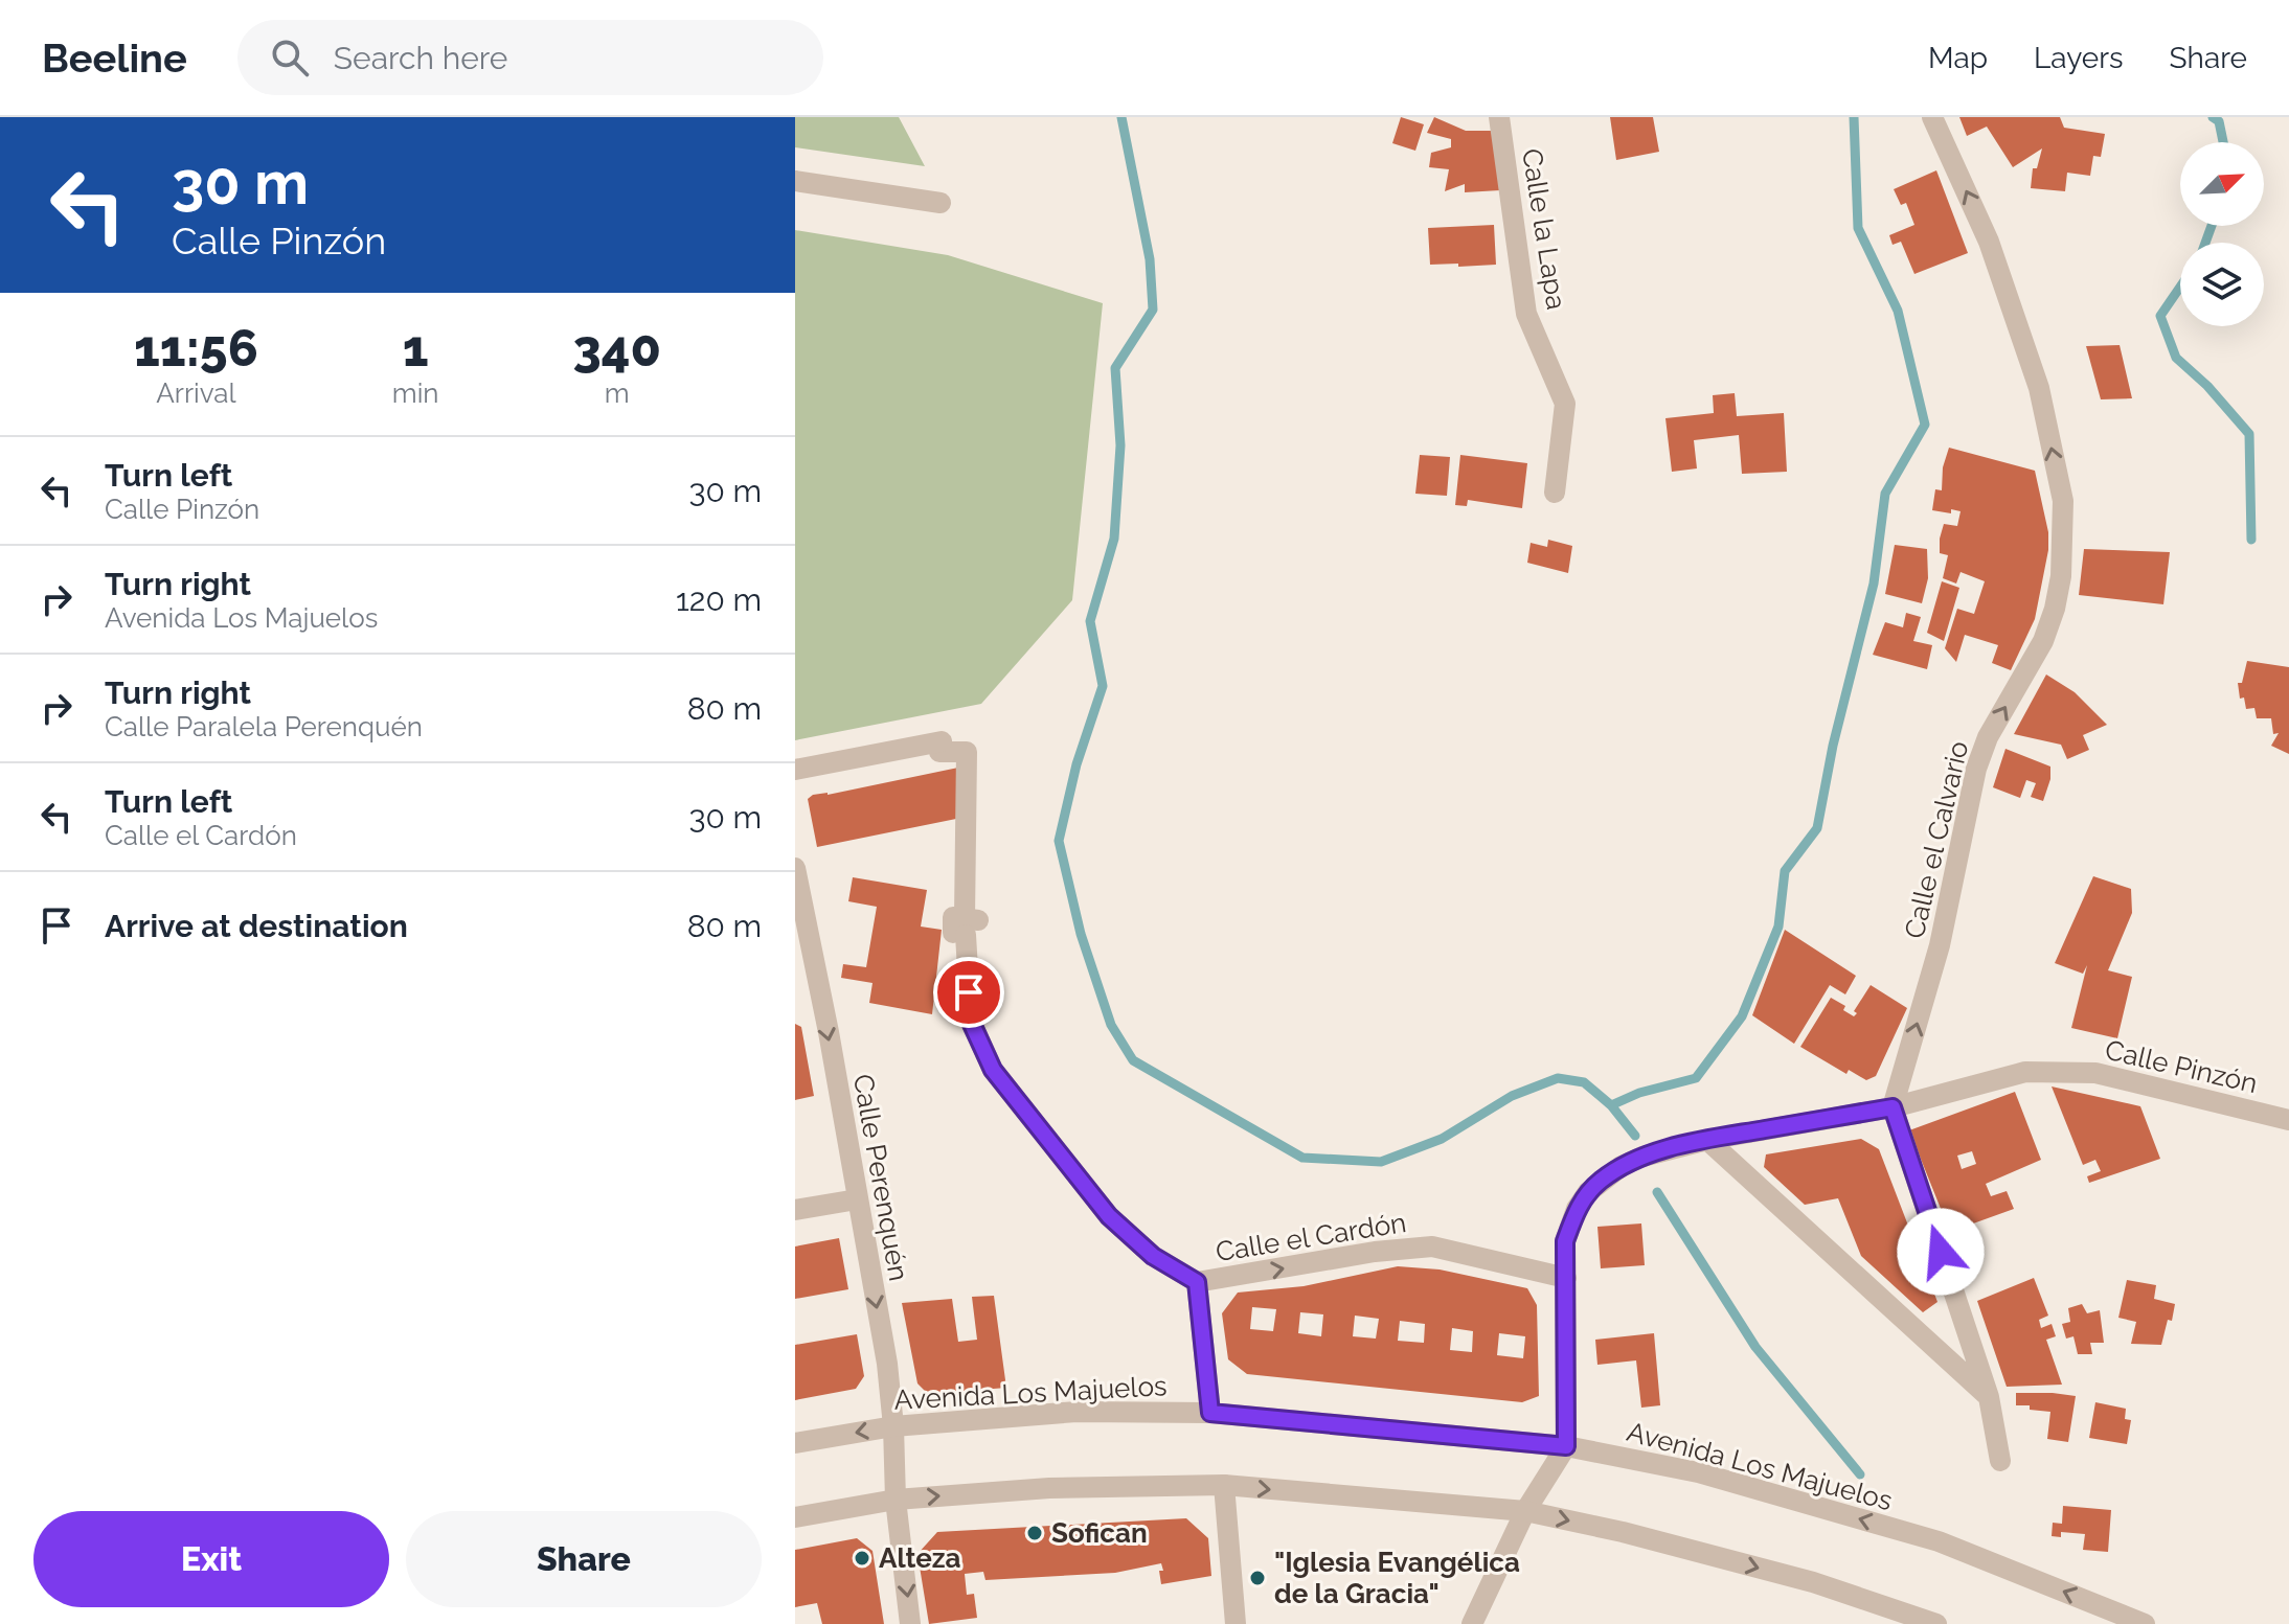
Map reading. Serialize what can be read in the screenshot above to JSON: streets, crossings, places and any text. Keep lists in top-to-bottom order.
{
  "streets": {
    "street": [
      "Calle la Lapa",
      "Calle el Calvario",
      "Calle Pinzón",
      "Calle Perenquén",
      "Calle el Cardón",
      "Avenida Los Majuelos"
    ]
  },
  "crossings": [
    ["Calle el Calvario", "Calle Pinzón"],
    ["Calle Pinzón", "Calle el Cardón"],
    ["Calle Pinzón", "Avenida Los Majuelos"],
    ["Calle Perenquén", "Avenida Los Majuelos"]
  ],
  "one_way": ["Calle el Calvario", "Calle Perenquén"],
  "places": ["Sofican", "Alteza", "\"Iglesia Evangélica de la Gracia\""],
  "north": "top right",
  "page": {
    "header": "Beeline",
    "search": "Search here",
    "nav": ["Map", "Layers", "Share"],
    "turn": ["30 m", "Calle Pinzón"],
    "eta": [
      "11:56",
      "Arrival",
      "1",
      "min",
      "340",
      "m"
    ],
    "list": [
      {
        "name": "Turn left",
        "note": "Calle Pinzón",
        "value": "30 m"
      },
      {
        "name": "Turn right",
        "note": "Avenida Los Majuelos",
        "value": "120 m"
      },
      {
        "name": "Turn right",
        "note": "Calle Paralela Perenquén",
        "value": "80 m"
      },
      {
        "name": "Turn left",
        "note": "Calle el Cardón",
        "value": "30 m"
      },
      {
        "name": "Arrive at destination",
        "value": "80 m"
      }
    ],
    "buttons": ["Exit", "Share"]
  }
}
